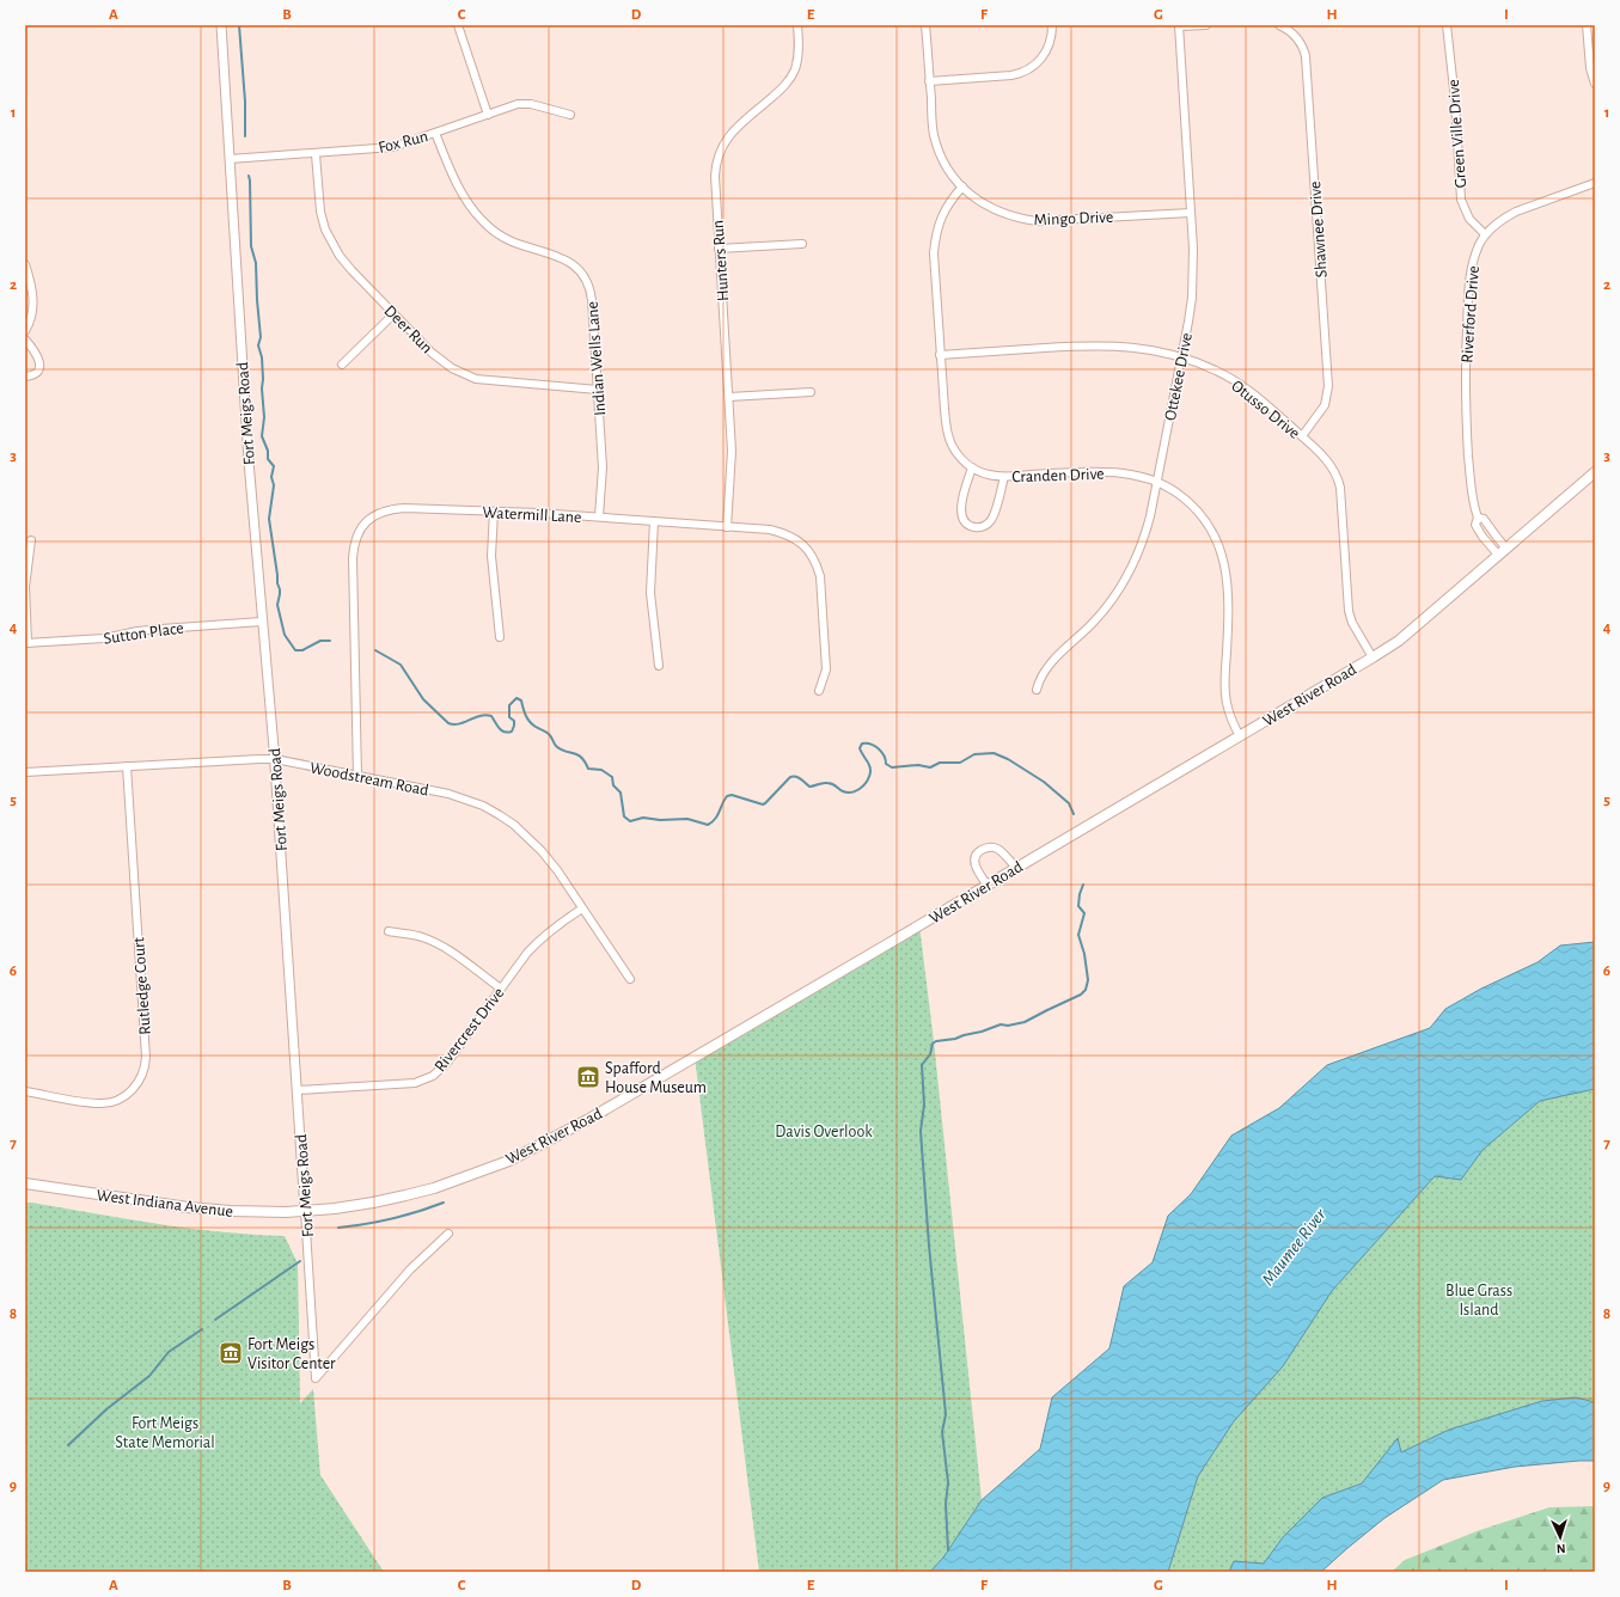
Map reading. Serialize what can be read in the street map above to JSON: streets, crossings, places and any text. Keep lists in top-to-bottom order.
{
  "streets": {
    "main road": ["West River Road", "West Indiana Avenue"],
    "street": [
      "Green Ville Drive",
      "Fox Run",
      "Mingo Drive",
      "Shawnee Drive",
      "Hunters Run",
      "Riverford Drive",
      "Deer Run",
      "Indian Wells Lane",
      "Ottekee Drive",
      "Otusso Drive",
      "Fort Meigs Road",
      "Cranden Drive",
      "Watermill Lane",
      "Sutton Place",
      "Woodstream Road",
      "Rutledge Court",
      "Rivercrest Drive"
    ]
  },
  "crossings": [
    ["Green Ville Drive", "Riverford Drive"],
    ["Fox Run", "Deer Run"],
    ["Fox Run", "Indian Wells Lane"],
    ["Fox Run", "Fort Meigs Road"],
    ["Mingo Drive", "Ottekee Drive"],
    ["Mingo Drive", "Cranden Drive"],
    ["Shawnee Drive", "Otusso Drive"],
    ["Hunters Run", "Watermill Lane"],
    ["Riverford Drive", "West River Road"],
    ["Deer Run", "Indian Wells Lane"],
    ["Indian Wells Lane", "Watermill Lane"],
    ["Ottekee Drive", "Otusso Drive"],
    ["Ottekee Drive", "Cranden Drive"],
    ["Otusso Drive", "Cranden Drive"],
    ["Otusso Drive", "West River Road"],
    ["Fort Meigs Road", "Sutton Place"],
    ["Fort Meigs Road", "West River Road"],
    ["Fort Meigs Road", "Woodstream Road"],
    ["Fort Meigs Road", "Rivercrest Drive"],
    ["Fort Meigs Road", "West Indiana Avenue"],
    ["Cranden Drive", "West River Road"],
    ["Watermill Lane", "Woodstream Road"],
    ["West River Road", "West Indiana Avenue"],
    ["Woodstream Road", "Rutledge Court"],
    ["Woodstream Road", "Rivercrest Drive"]
  ],
  "water": ["Maumee River"],
  "parks": ["Davis Overlook", "Blue Grass Island", "Fort Meigs State Memorial"],
  "places": {
    "museum": ["Spafford House Museum", "Fort Meigs Visitor Center"]
  },
  "north": "bottom",
  "grid": {
    "columns": [
      "A",
      "B",
      "C",
      "D",
      "E",
      "F",
      "G",
      "H",
      "I"
    ],
    "rows": [
      "1",
      "2",
      "3",
      "4",
      "5",
      "6",
      "7",
      "8",
      "9"
    ]
  }
}
